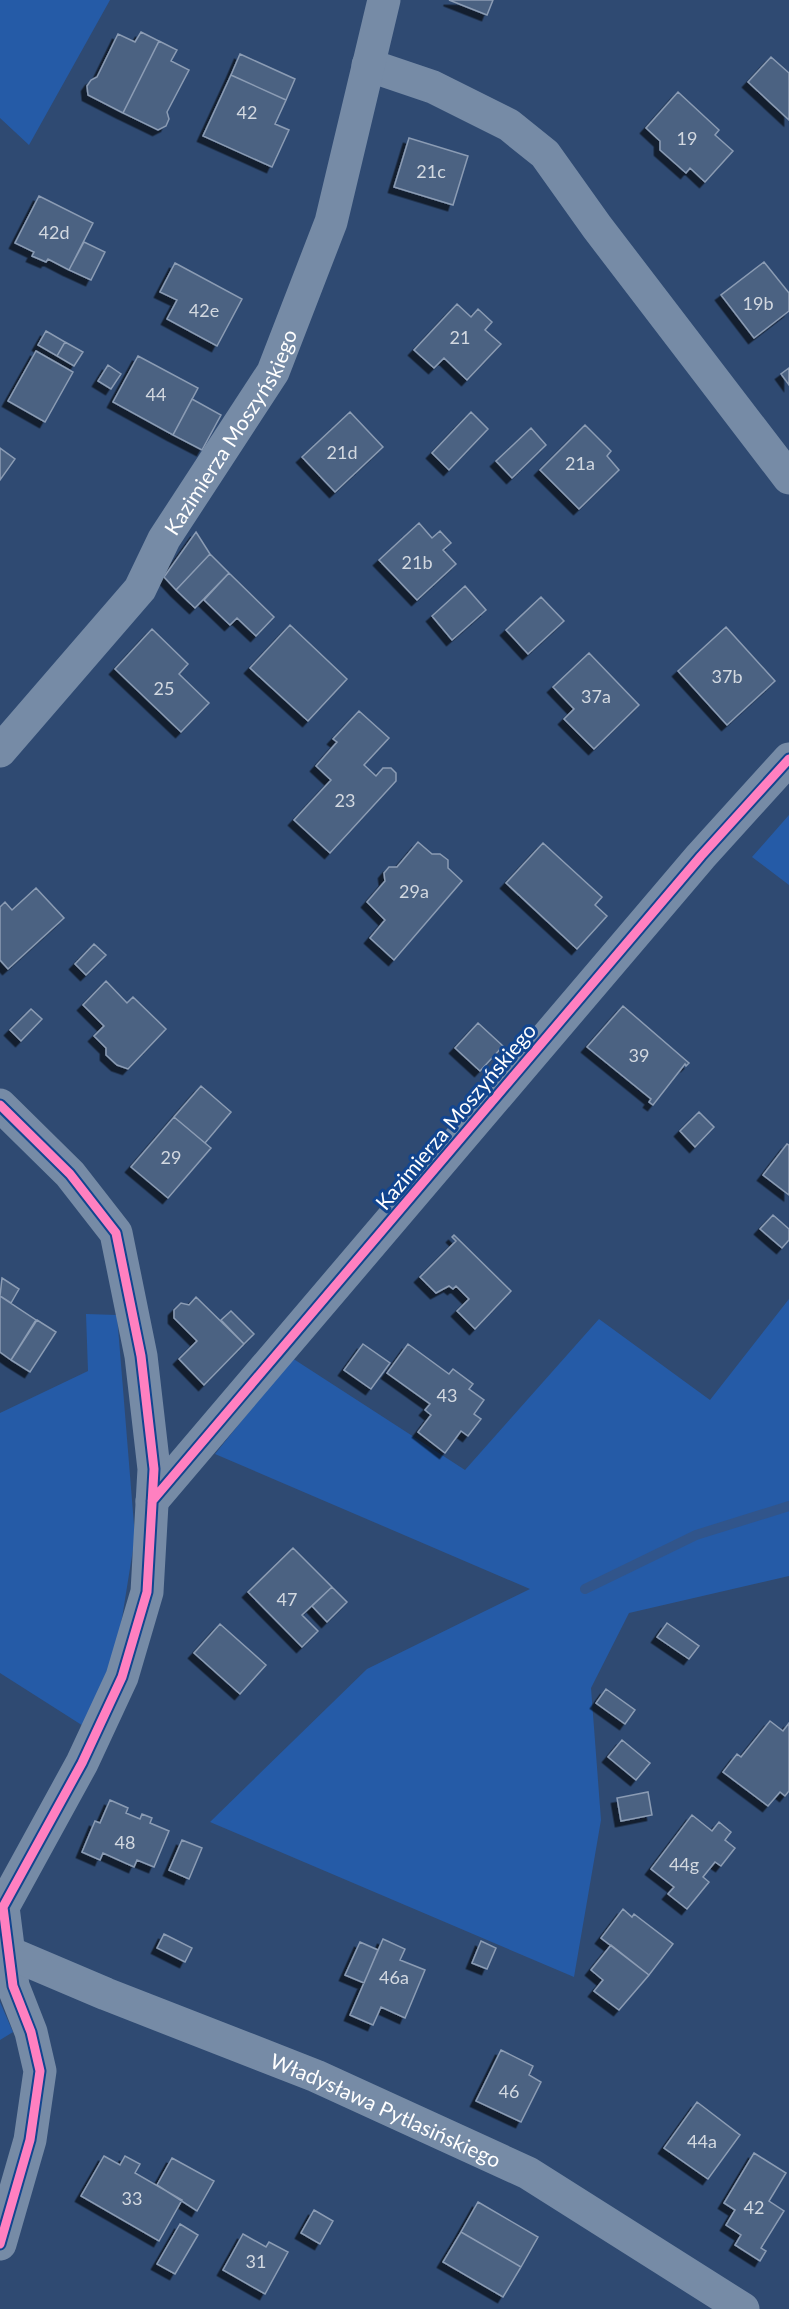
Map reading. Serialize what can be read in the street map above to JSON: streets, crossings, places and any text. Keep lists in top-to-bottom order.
{
  "streets": {
    "street": ["Kazimierza Moszyńskiego", "Władysława Pytlasińskiego"]
  },
  "house_numbers": [
    "42",
    "19",
    "21c",
    "42d",
    "19b",
    "42e",
    "21",
    "44",
    "21d",
    "21a",
    "21b",
    "37b",
    "25",
    "37a",
    "23",
    "29a",
    "39",
    "29",
    "43",
    "47",
    "48",
    "44g",
    "46a",
    "46",
    "44a",
    "33",
    "42",
    "31"
  ]
}
